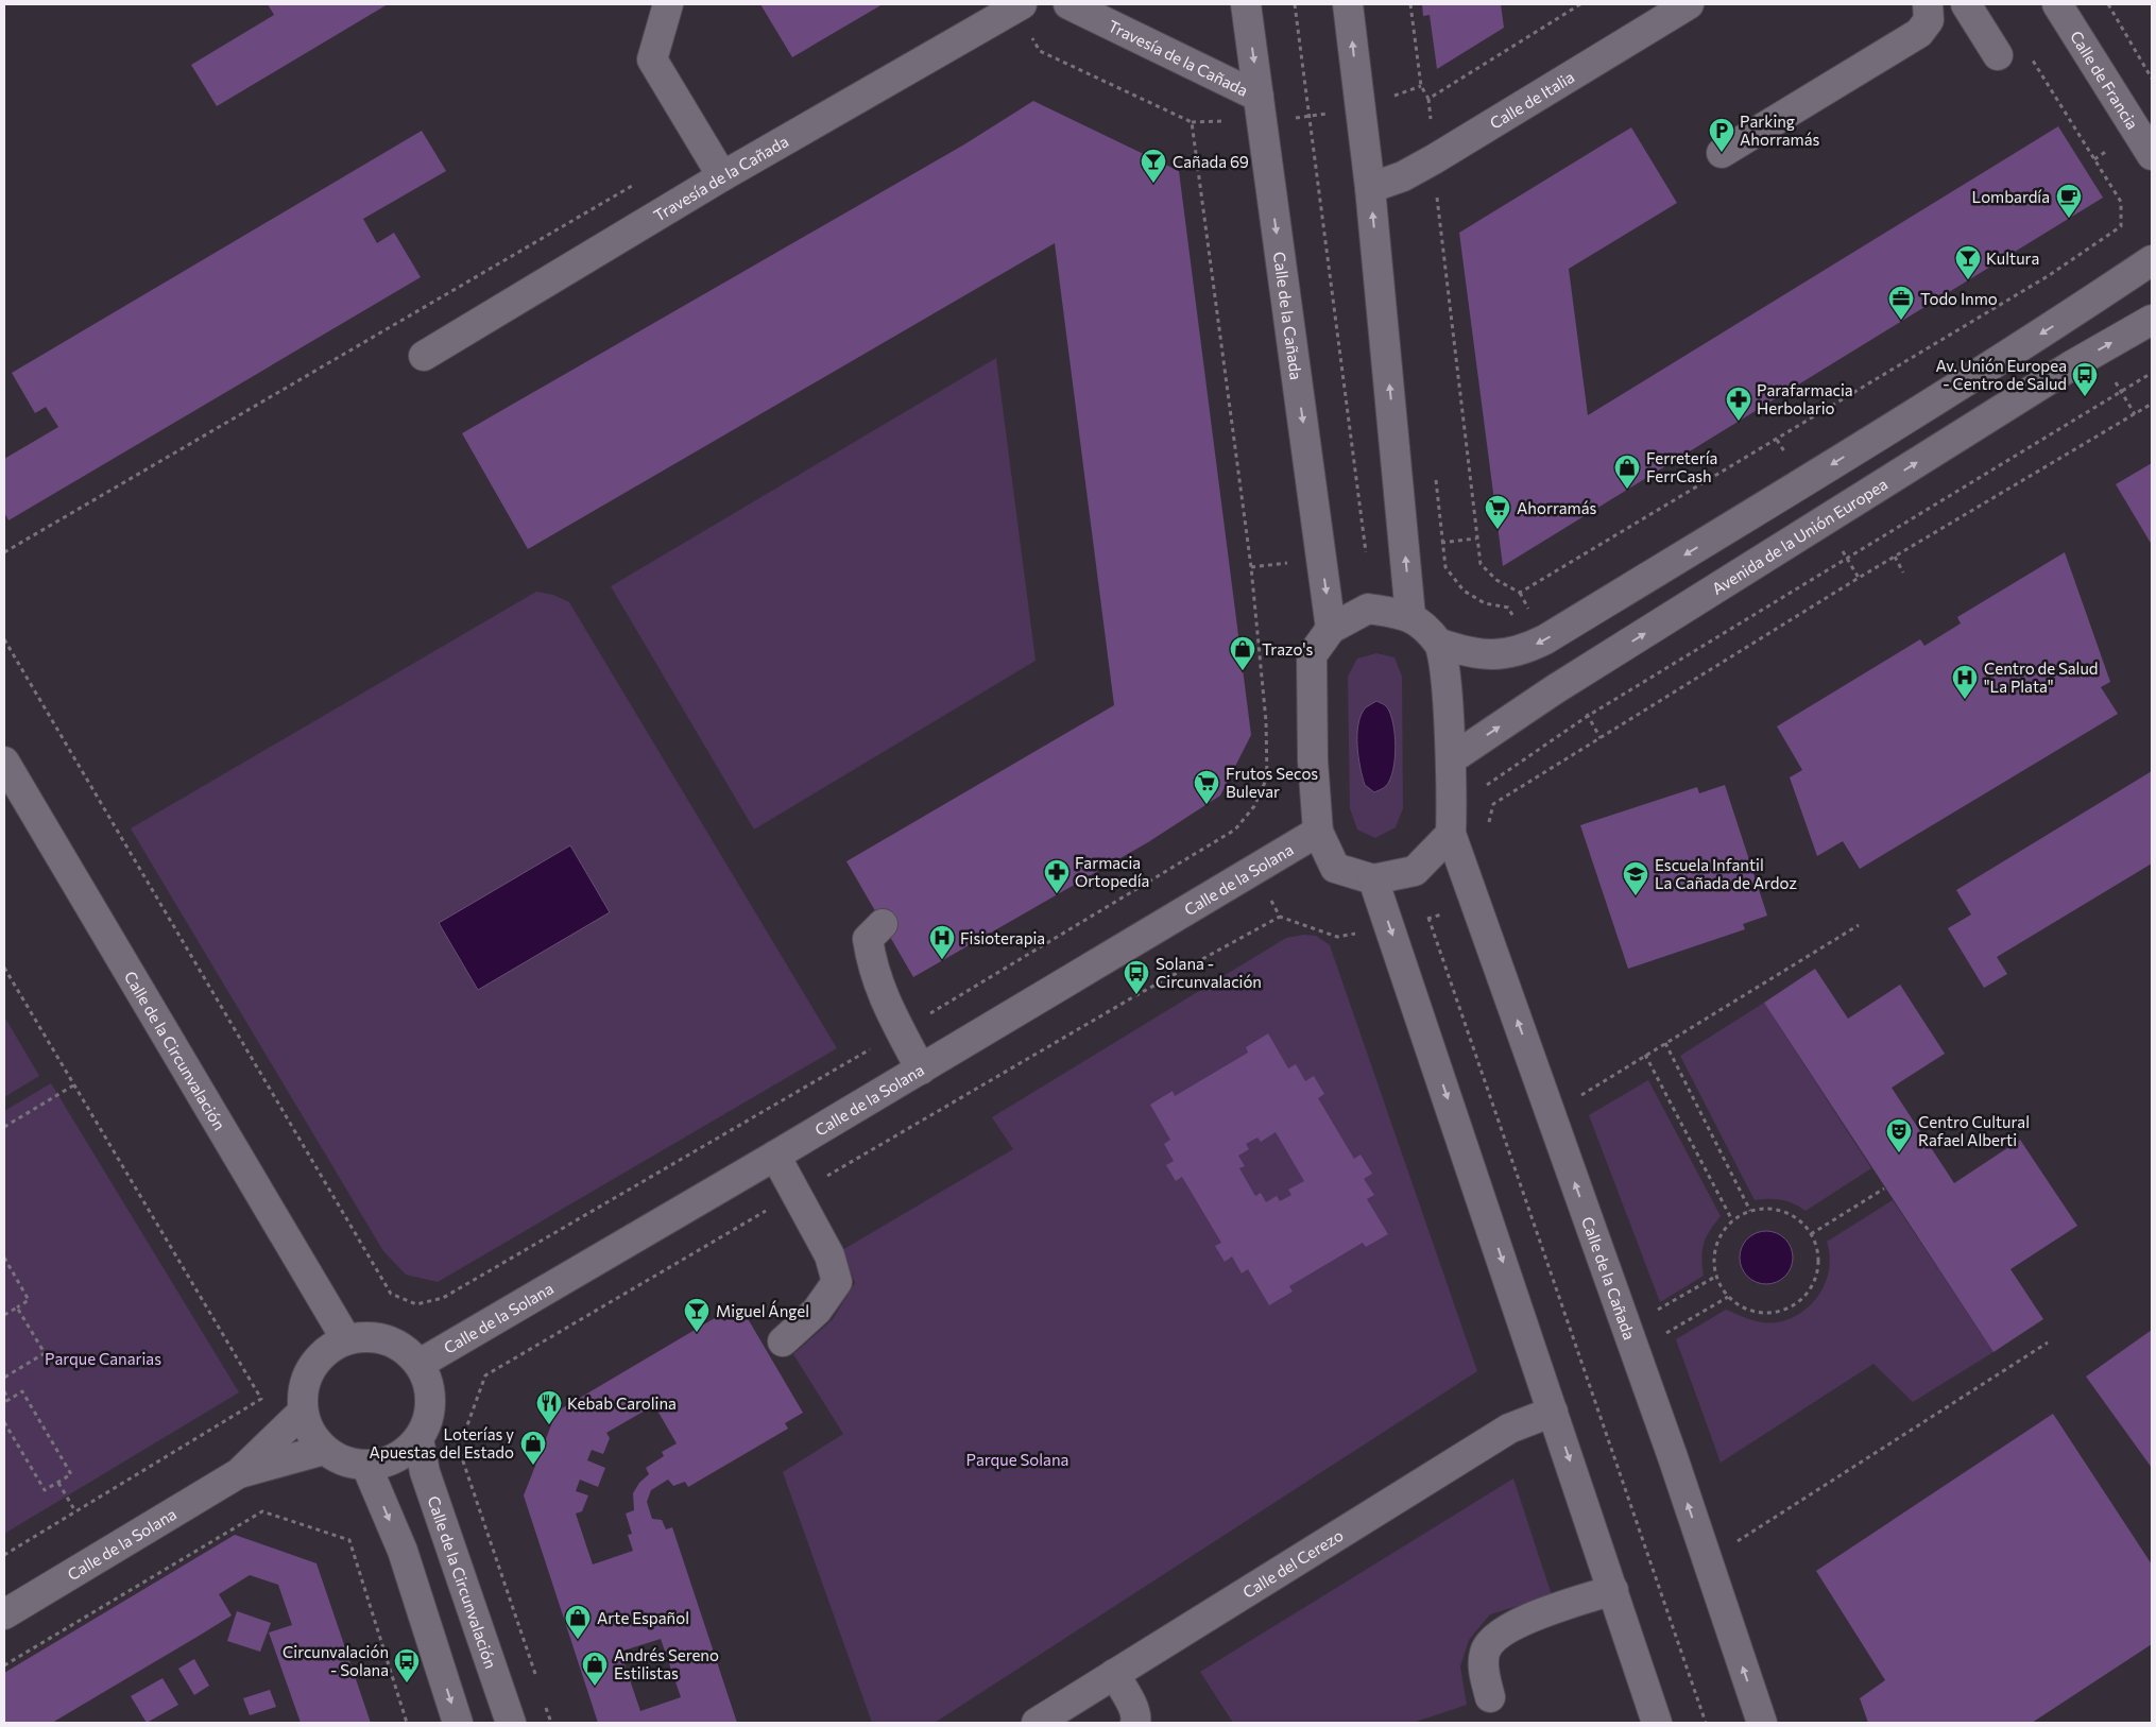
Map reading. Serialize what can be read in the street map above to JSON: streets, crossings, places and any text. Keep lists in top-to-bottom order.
{
  "streets": {
    "street": [
      "Travesía de la Cañada",
      "Calle de Francia",
      "Calle de Italia",
      "Calle de la Cañada",
      "Avenida de la Unión Europea",
      "Calle de la Solana",
      "Calle de la Circunvalación",
      "Calle del Cerezo"
    ]
  },
  "crossings": [
    ["Travesía de la Cañada", "Calle de la Cañada"],
    ["Calle de la Cañada", "Avenida de la Unión Europea"],
    ["Calle de la Solana", "Calle de la Circunvalación"]
  ],
  "parks": ["Parque Canarias", "Parque Solana"],
  "places": {
    "parking": ["Parking Ahorramás"],
    "bar": ["Cañada 69", "Kultura", "Miguel Ángel"],
    "cafe": ["Lombardía"],
    "office": ["Todo Inmo"],
    "bus stop": ["Av. Unión Europea - Centro de Salud", "Solana - Circunvalación", "Circunvalación - Solana"],
    "pharmacy": ["Parafarmacia Herbolario", "Farmacia Ortopedía"],
    "shop": [
      "Ferretería FerrCash",
      "Trazo's",
      "Loterías y Apuestas del Estado",
      "Arte Español",
      "Andrés Sereno Estilistas"
    ],
    "supermarket": ["Ahorramás", "Frutos Secos Bulevar"],
    "hospital": ["Centro de Salud \"La Plata\"", "Fisioterapia"],
    "school or university": ["Escuela Infantil La Cañada de Ardoz"],
    "theatre": ["Centro Cultural Rafael Alberti"],
    "restaurant": ["Kebab Carolina"]
  }
}
